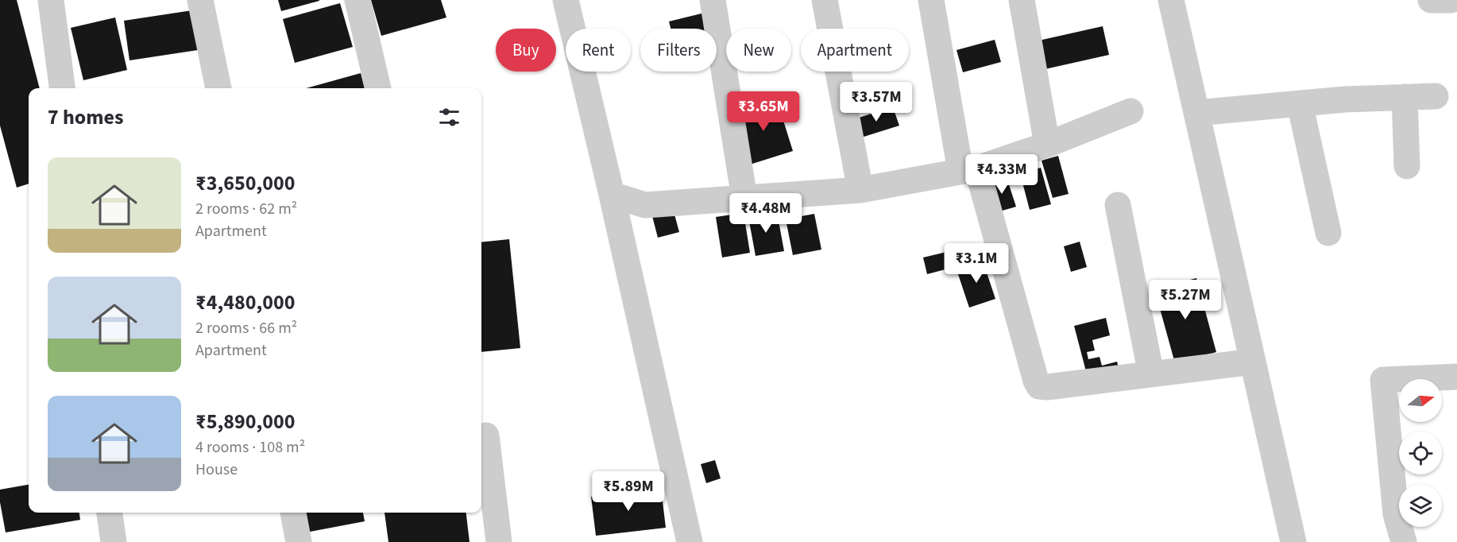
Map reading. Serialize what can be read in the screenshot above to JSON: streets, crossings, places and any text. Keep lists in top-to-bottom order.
{
  "north": "right",
  "page": {
    "chip": [
      "Buy",
      "Rent",
      "Filters",
      "New",
      "Apartment"
    ],
    "price": [
      "₹3.57M",
      "₹3.65M",
      "₹4.33M",
      "₹4.48M",
      "₹3.1M",
      "₹5.27M",
      "₹5.89M"
    ],
    "heading": "7 homes",
    "list": [
      {
        "name": "₹3,650,000",
        "note": "2 rooms · 62 m² · Apartment"
      },
      {
        "name": "₹4,480,000",
        "note": "2 rooms · 66 m² · Apartment"
      },
      {
        "name": "₹5,890,000",
        "note": "4 rooms · 108 m² · House"
      }
    ]
  }
}
